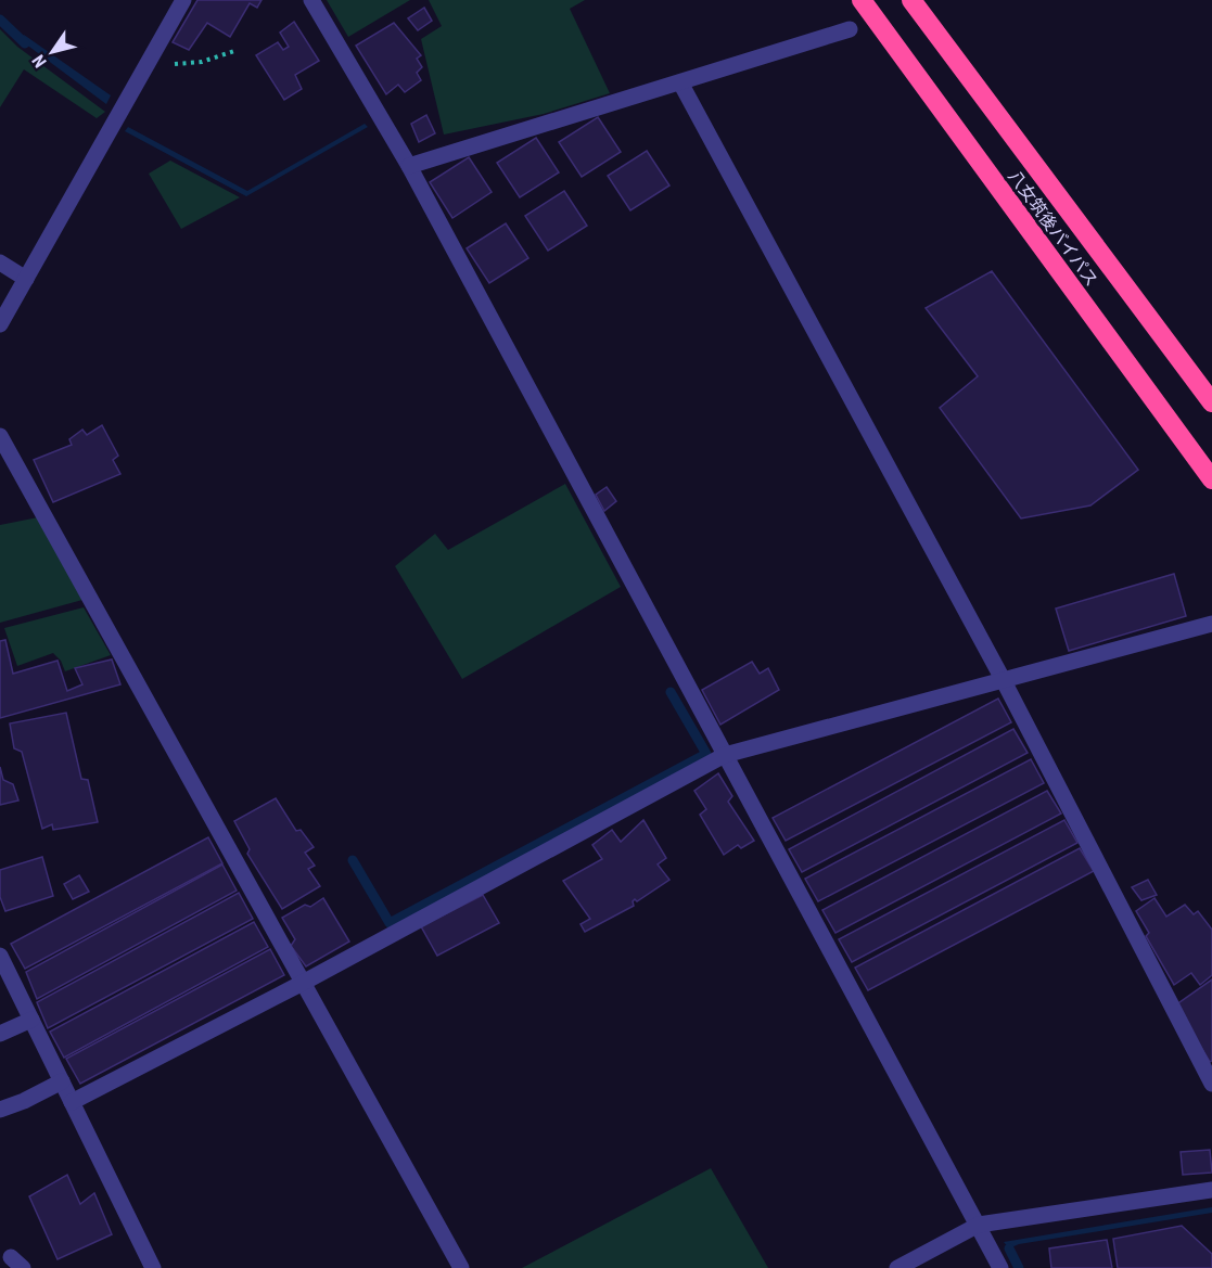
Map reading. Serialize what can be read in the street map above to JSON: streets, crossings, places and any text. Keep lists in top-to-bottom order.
{
  "streets": {
    "highway": ["八女筑後バイパス"]
  },
  "north": "bottom left"
}
